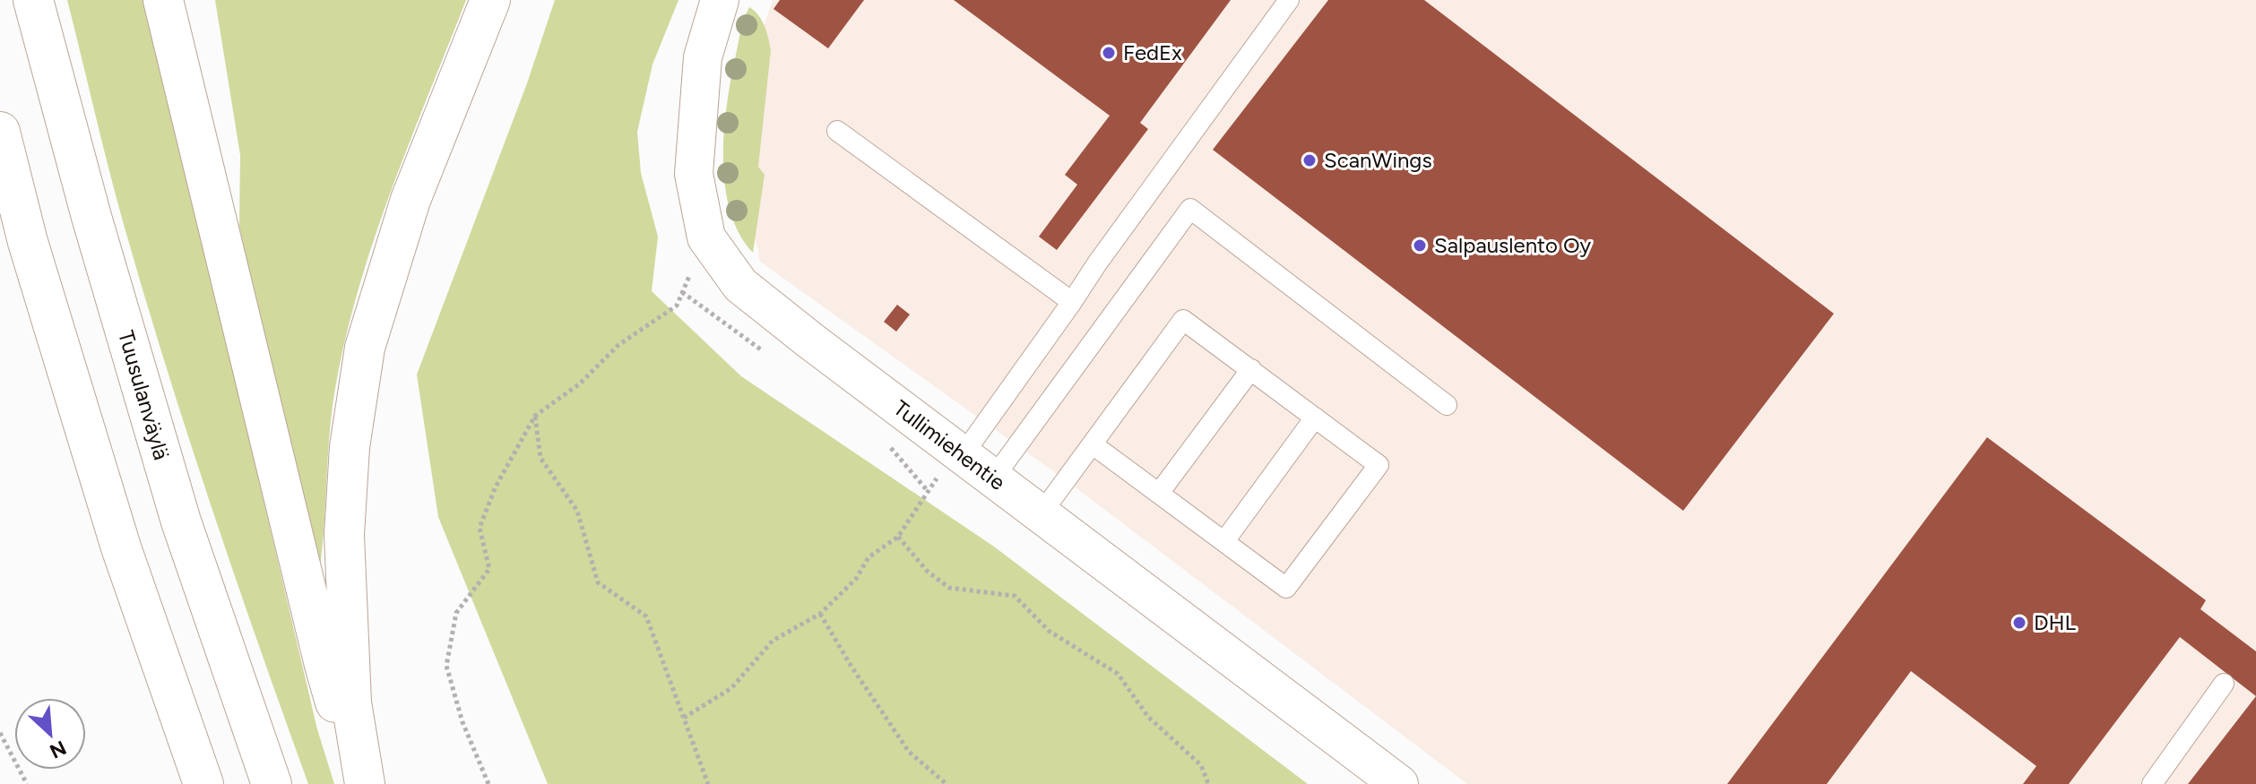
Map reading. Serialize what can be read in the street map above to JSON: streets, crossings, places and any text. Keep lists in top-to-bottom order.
{
  "streets": {
    "highway": ["Tuusulanväylä"],
    "street": ["Tullimiehentie"]
  },
  "places": [
    "FedEx",
    "ScanWings",
    "Salpauslento Oy",
    "DHL"
  ],
  "north": "bottom right"
}
